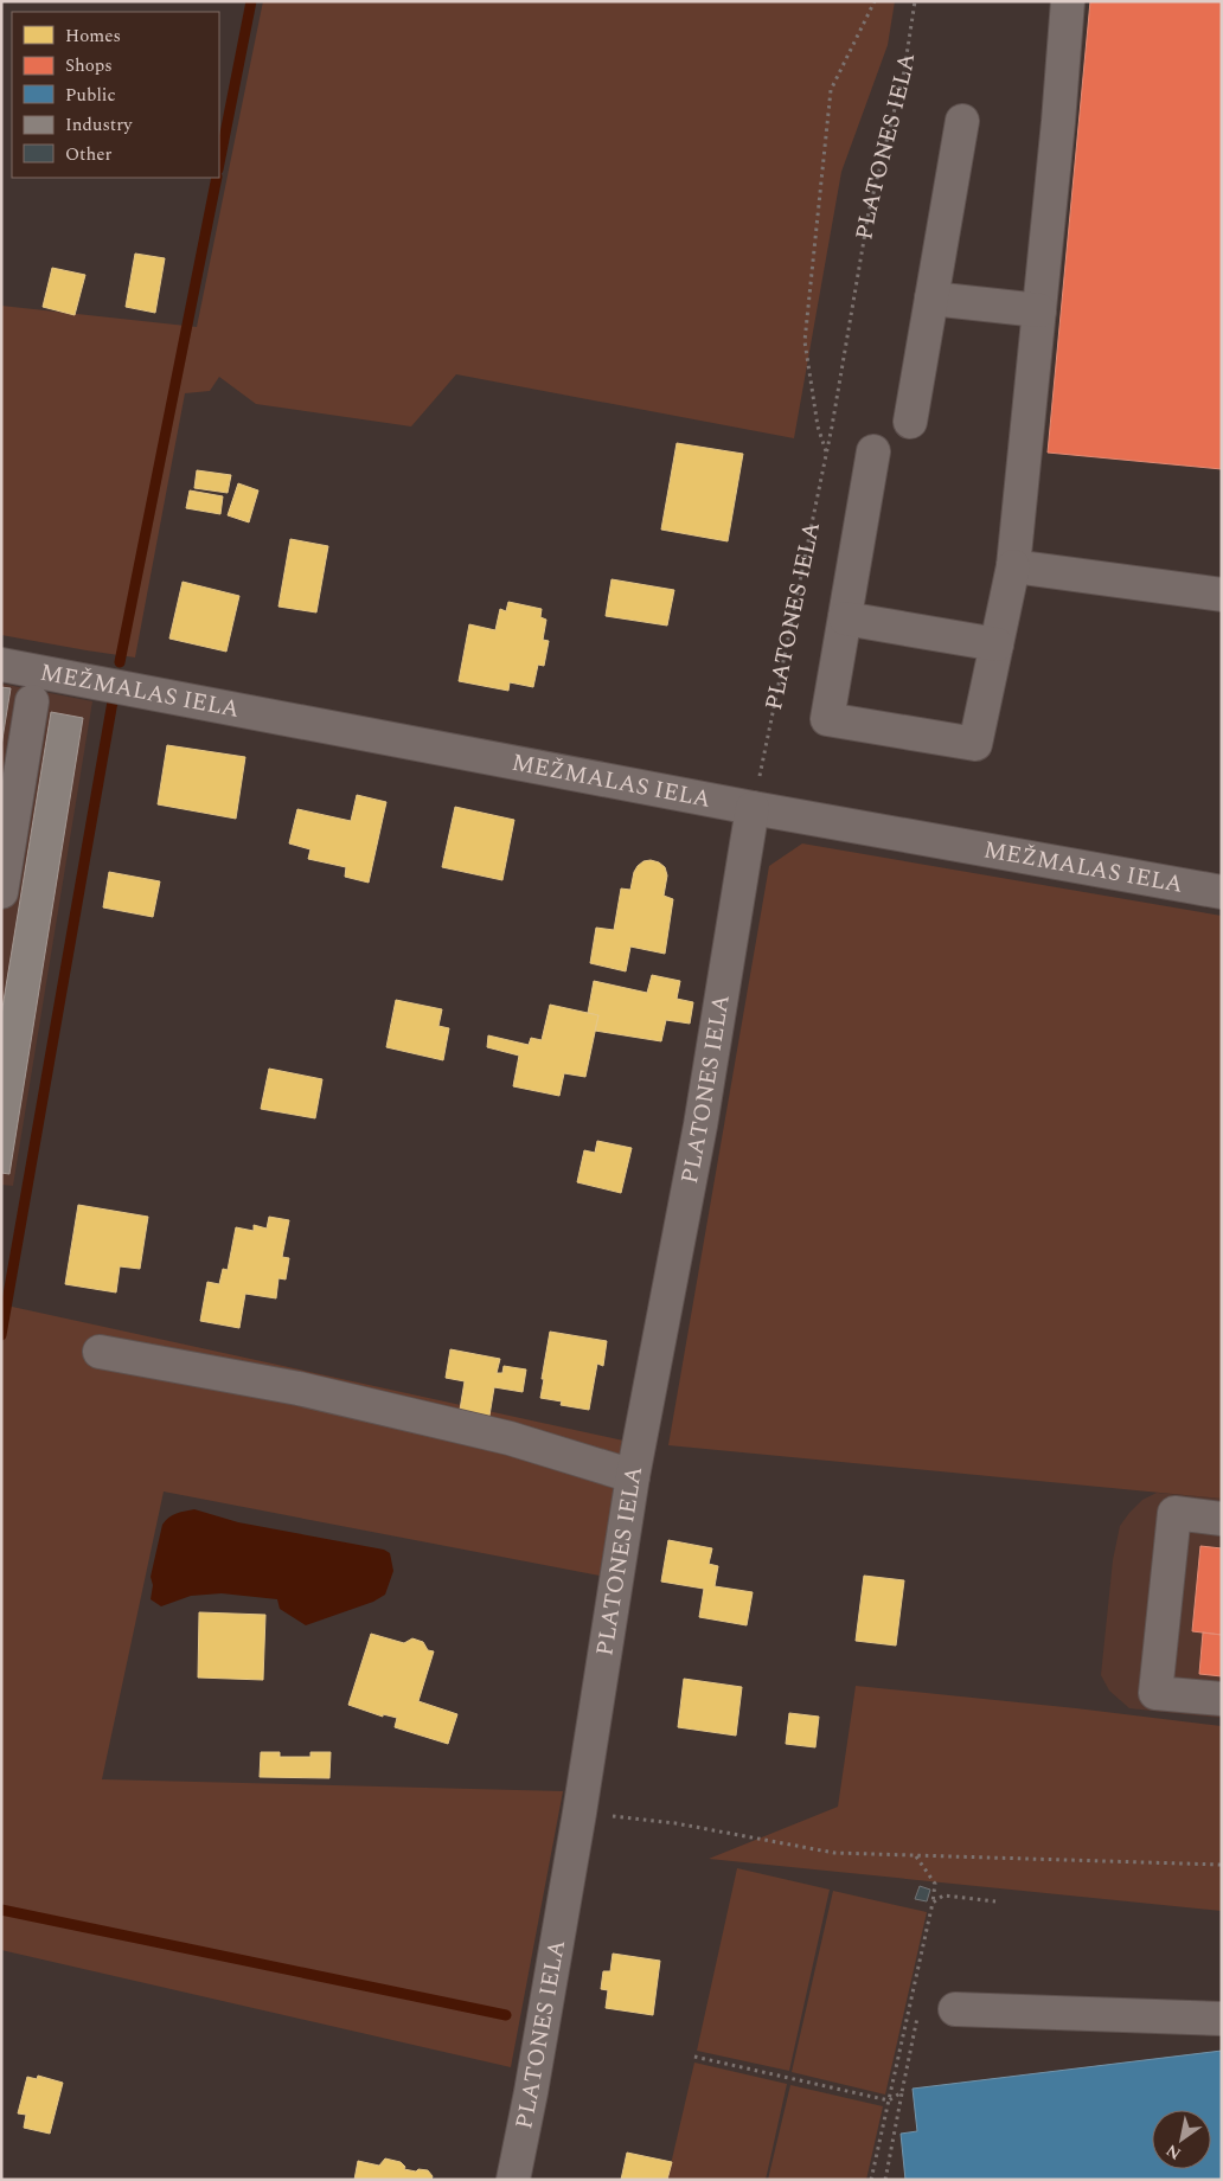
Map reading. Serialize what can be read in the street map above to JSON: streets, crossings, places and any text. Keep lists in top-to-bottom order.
{
  "streets": {
    "street": ["PLATONES IELA", "MEŽMALAS IELA"]
  },
  "crossings": [
    ["PLATONES IELA", "MEŽMALAS IELA"]
  ],
  "legend": [
    "Homes",
    "Shops",
    "Public",
    "Industry",
    "Other"
  ],
  "north": "bottom left"
}
